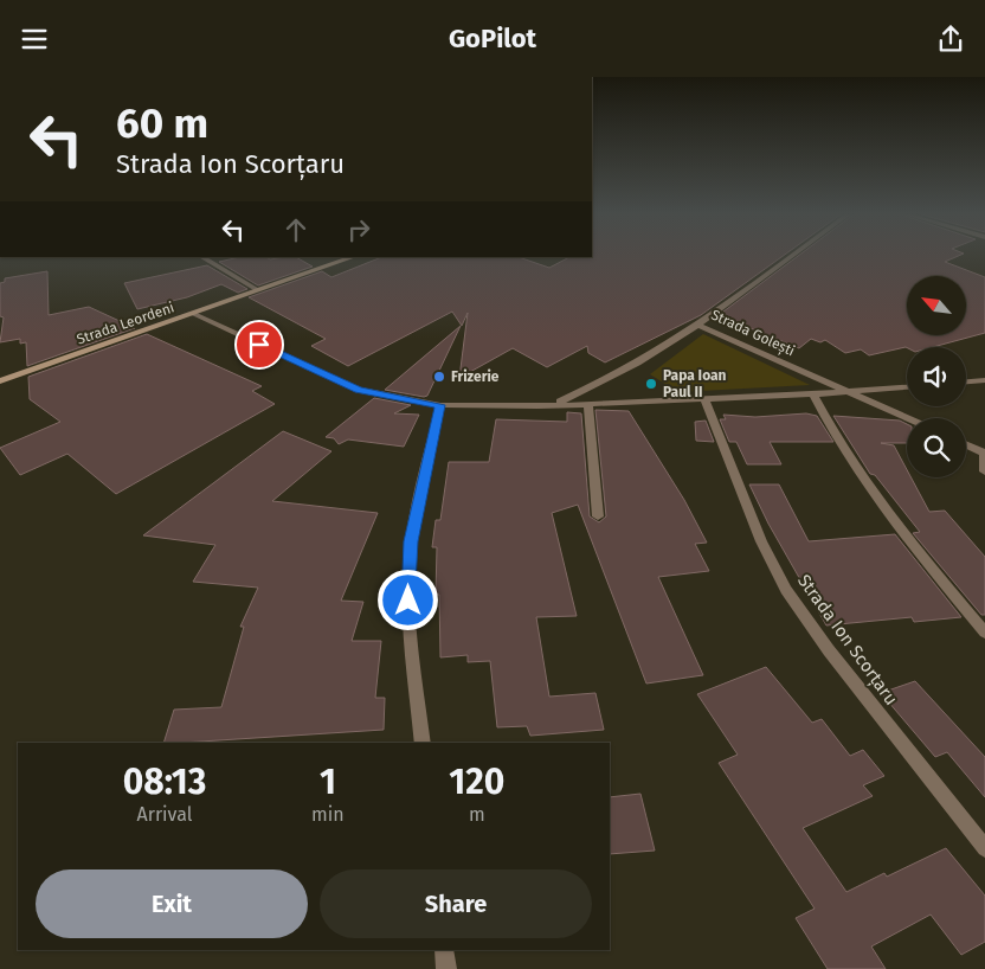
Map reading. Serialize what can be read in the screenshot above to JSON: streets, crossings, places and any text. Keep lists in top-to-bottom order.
{
  "streets": {
    "main road": ["Strada Leordeni"],
    "street": ["Strada Golești", "Strada Ion Scorțaru"]
  },
  "places": ["Frizerie", "Papa Ioan Paul II"],
  "north": "top left",
  "page": {
    "header": "GoPilot",
    "turn": ["60 m", "Strada Ion Scorțaru"],
    "eta": [
      "08:13",
      "Arrival",
      "1",
      "min",
      "120",
      "m"
    ],
    "buttons": ["Exit", "Share"]
  }
}
